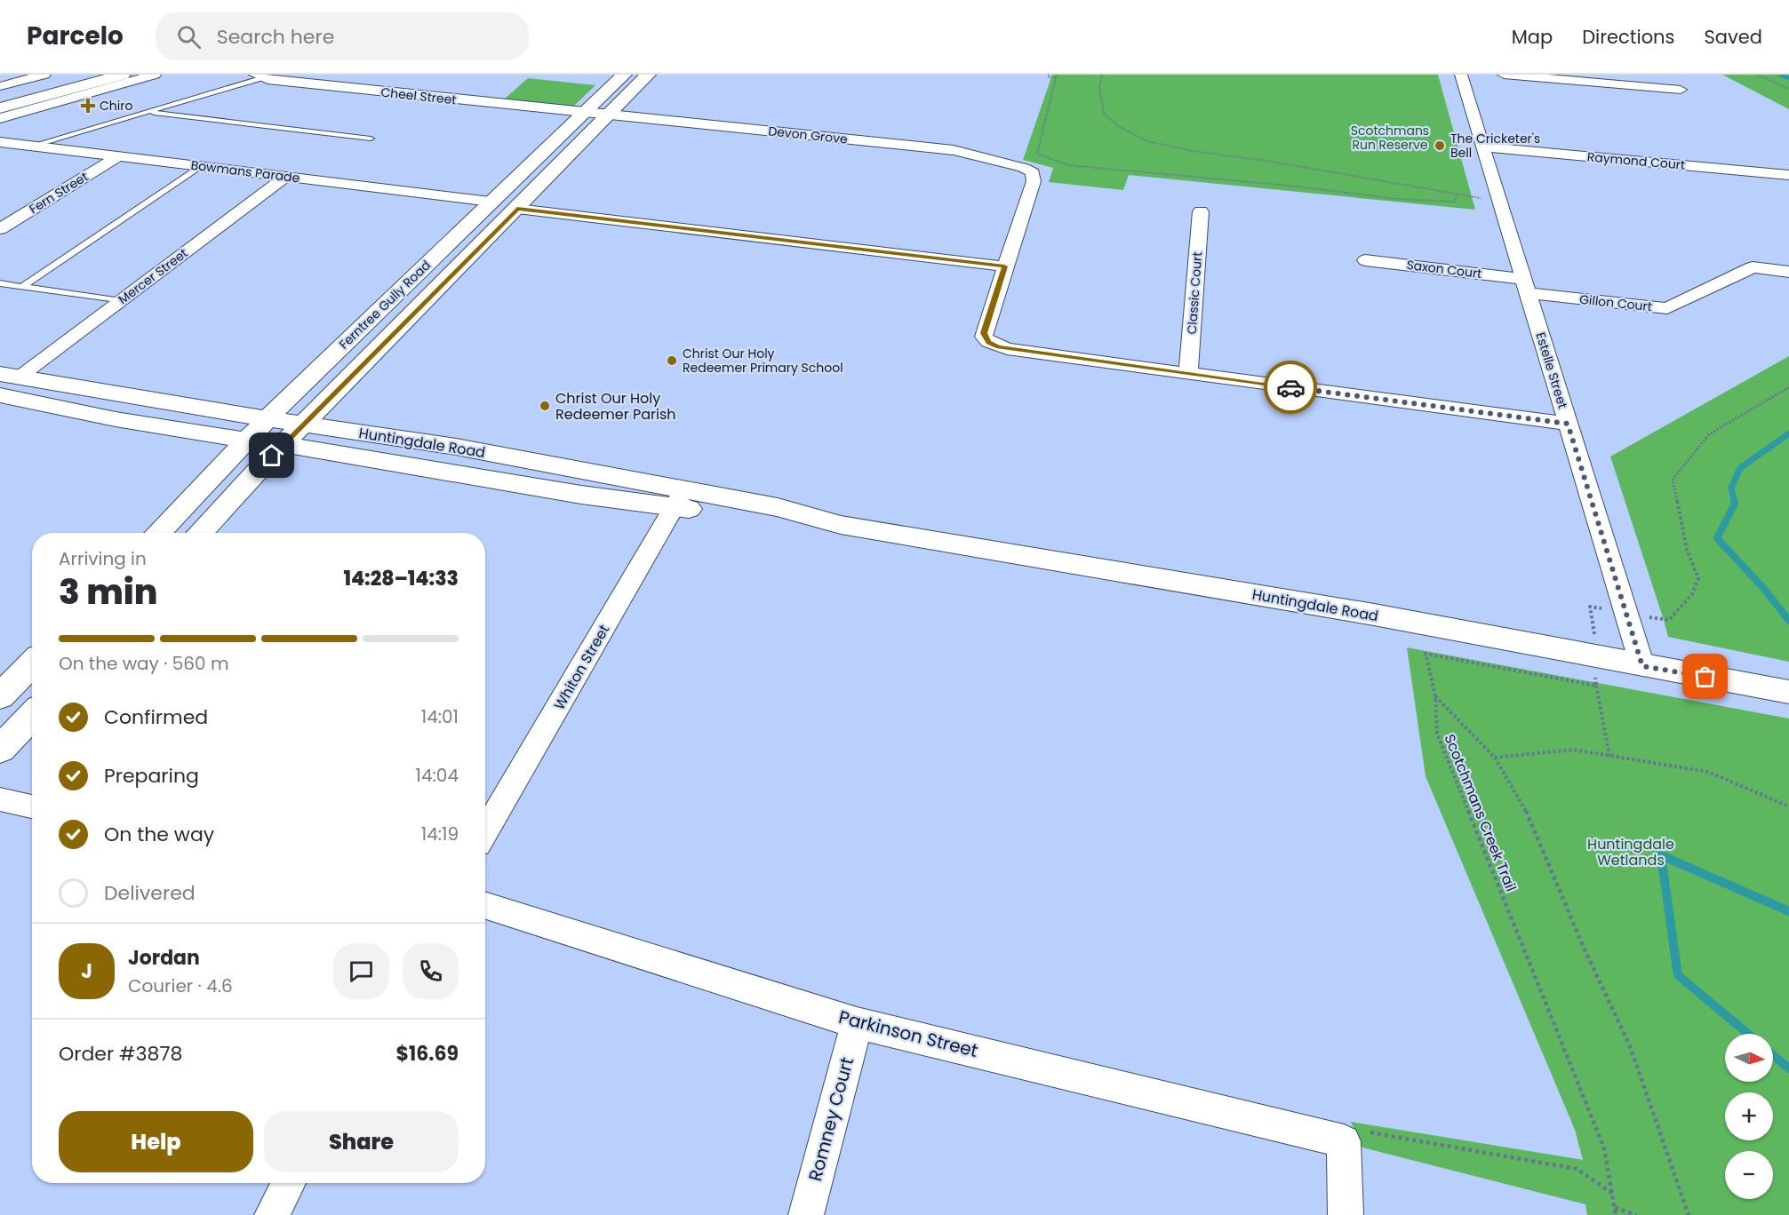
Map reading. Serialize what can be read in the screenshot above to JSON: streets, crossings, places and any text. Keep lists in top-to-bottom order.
{
  "streets": {
    "main road": ["Ferntree Gully Road", "Huntingdale Road"],
    "street": [
      "Cheel Street",
      "Devon Grove",
      "Raymond Court",
      "Bowmans Parade",
      "Fern Street",
      "Saxon Court",
      "Mercer Street",
      "Classic Court",
      "Gillon Court",
      "Estelle Street",
      "Whiton Street",
      "Parkinson Street",
      "Romney Court"
    ],
    "path": ["Scotchmans Creek Trail"]
  },
  "crossings": [
    ["Cheel Street", "Devon Grove"],
    ["Cheel Street", "Ferntree Gully Road"],
    ["Devon Grove", "Ferntree Gully Road"],
    ["Raymond Court", "Estelle Street"],
    ["Bowmans Parade", "Fern Street"],
    ["Bowmans Parade", "Mercer Street"],
    ["Bowmans Parade", "Ferntree Gully Road"],
    ["Saxon Court", "Gillon Court"],
    ["Saxon Court", "Estelle Street"],
    ["Mercer Street", "Huntingdale Road"],
    ["Gillon Court", "Estelle Street"],
    ["Ferntree Gully Road", "Huntingdale Road"],
    ["Estelle Street", "Huntingdale Road"],
    ["Huntingdale Road", "Whiton Street"],
    ["Parkinson Street", "Romney Court"]
  ],
  "parks": ["Scotchmans Run Reserve", "Huntingdale Wetlands"],
  "places": {
    "health": ["Chiro"],
    "other": ["The Cricketer's Bell", "Christ Our Holy Redeemer Primary School", "Christ Our Holy Redeemer Parish"]
  },
  "north": "right",
  "page": {
    "header": "Parcelo",
    "search": "Search here",
    "nav": ["Map", "Directions", "Saved"],
    "heading": ["3 min", "Arriving in", "14:28–14:33"],
    "panel": [
      "Jordan",
      "Courier · 4.6",
      "Order #3878",
      "$16.69"
    ],
    "bar": "On the way · 560 m",
    "list": [
      ["Confirmed", "14:01"],
      ["Preparing", "14:04"],
      ["On the way", "14:19"],
      "Delivered"
    ],
    "round": "J",
    "map_buttons": ["+", "−"],
    "buttons": ["Help", "Share"]
  }
}
